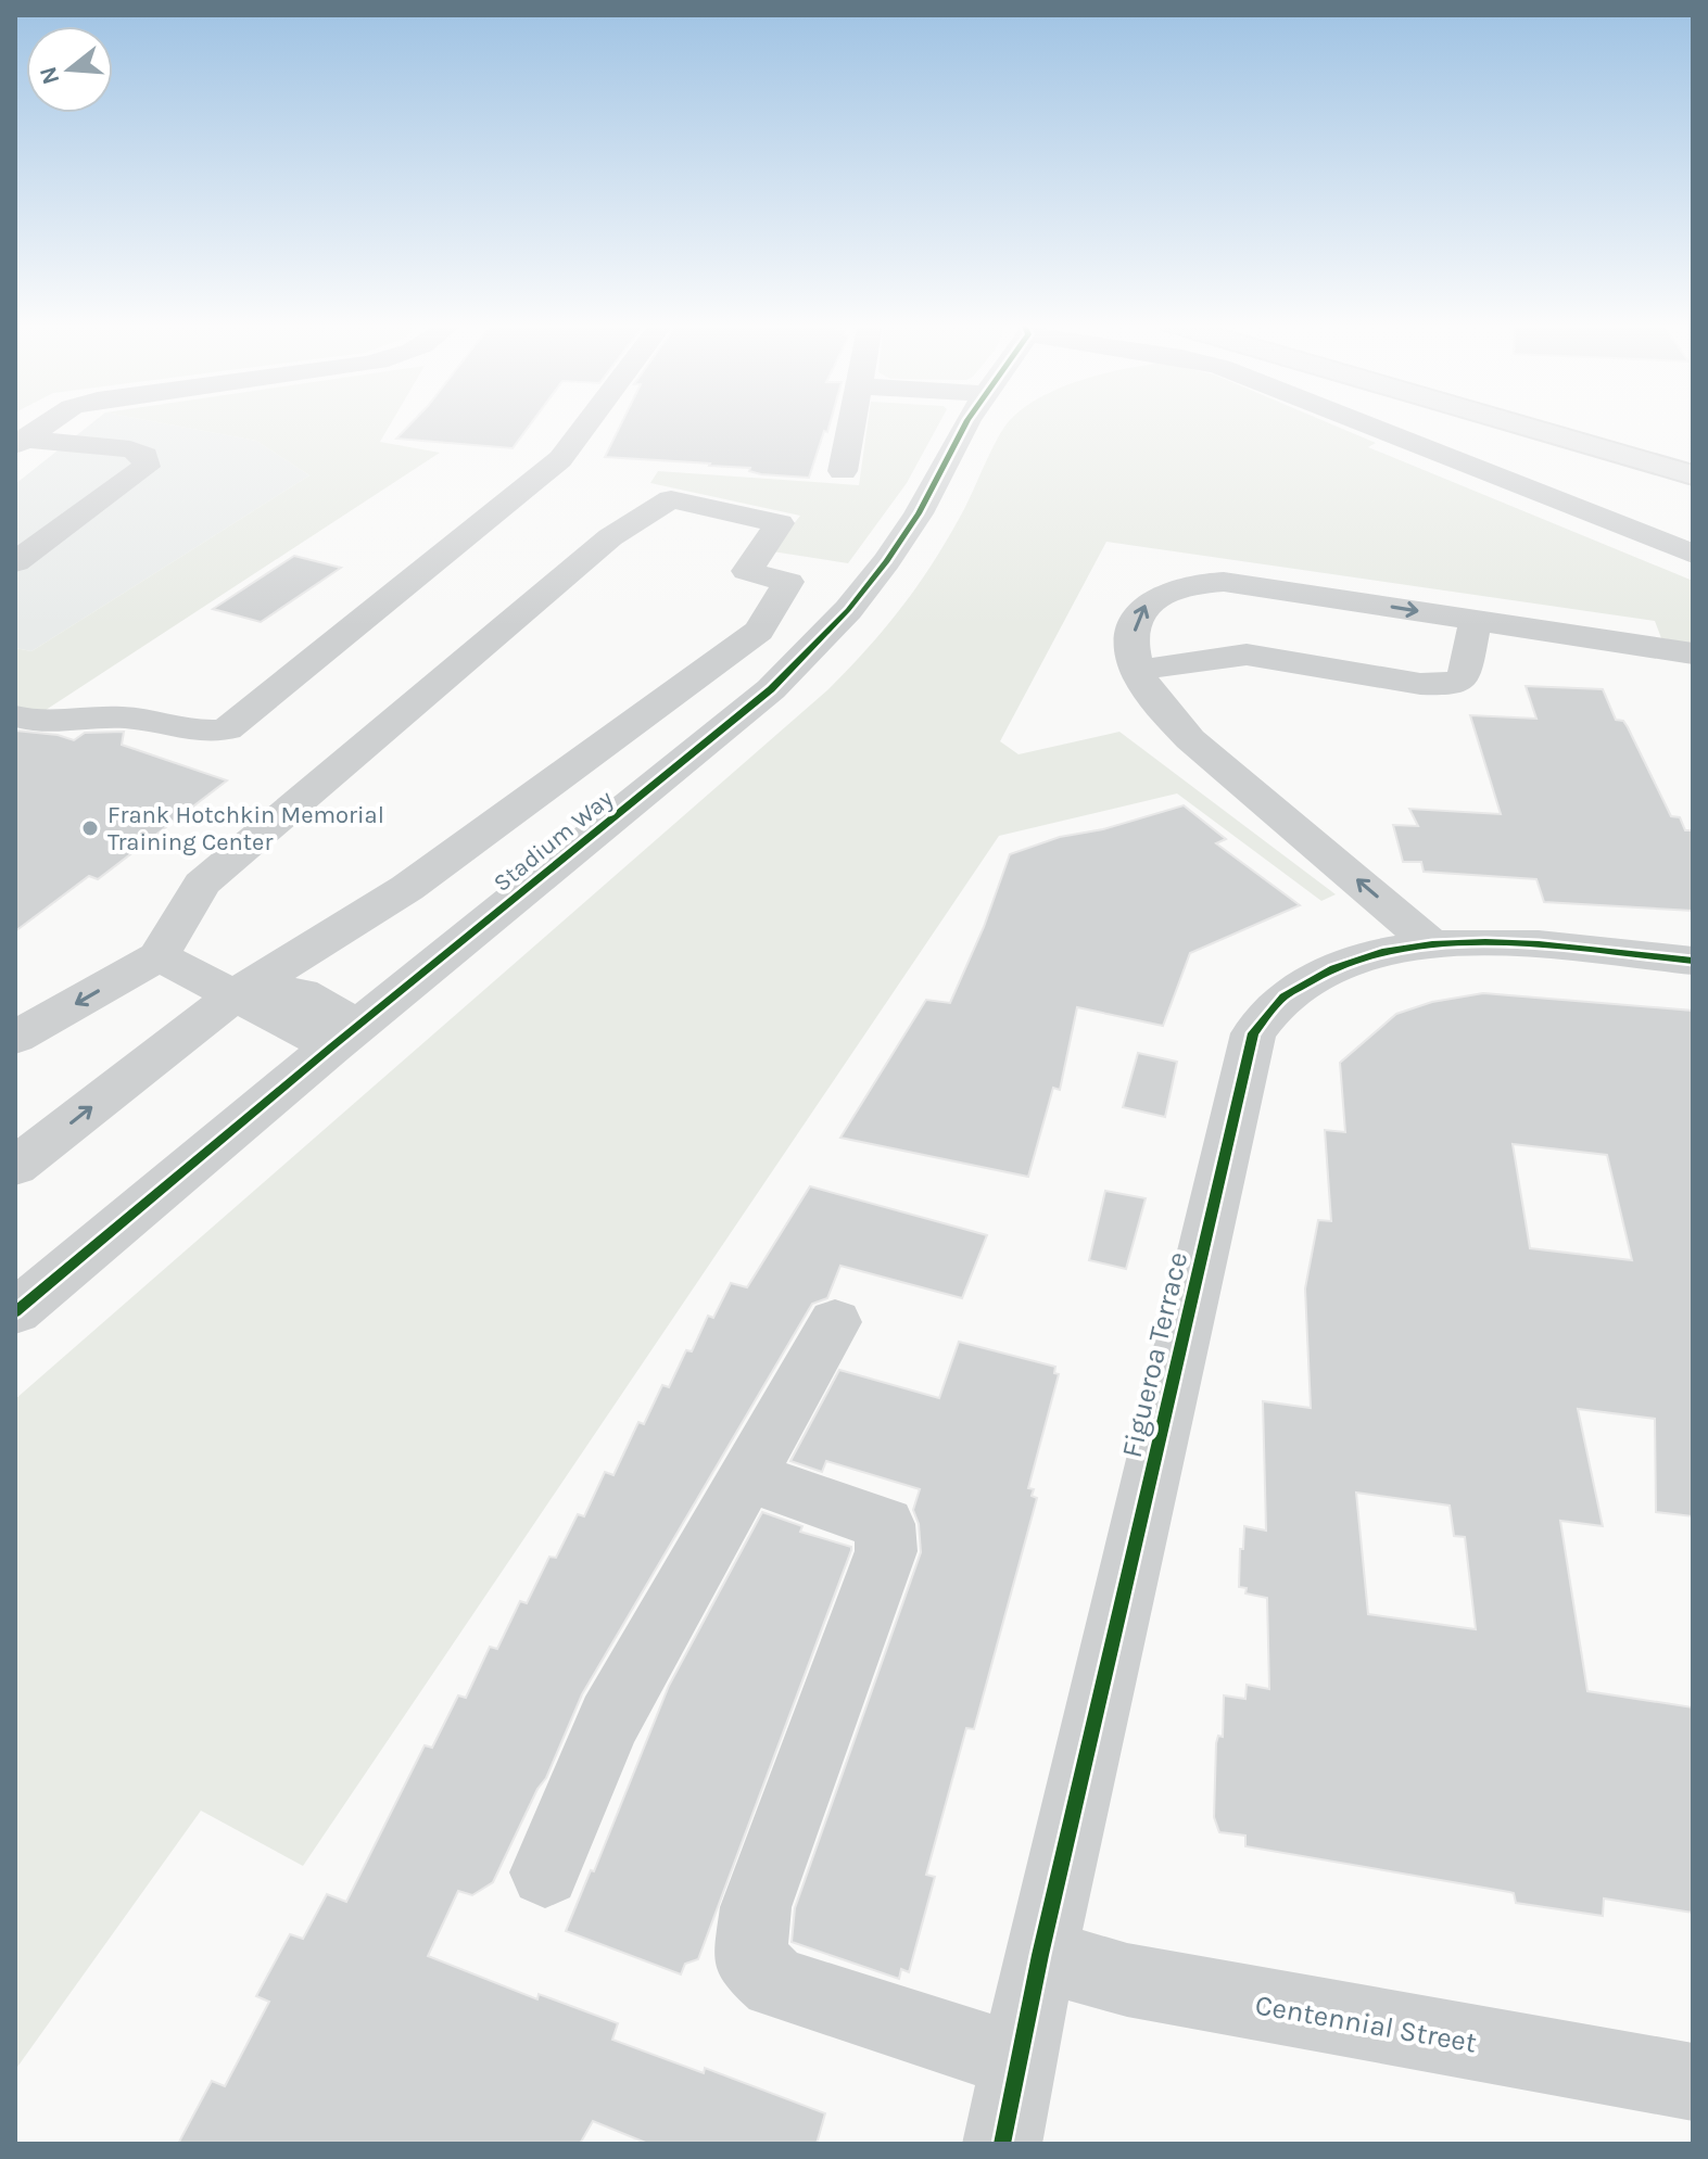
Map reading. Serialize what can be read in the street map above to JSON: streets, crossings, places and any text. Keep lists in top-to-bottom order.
{
  "streets": {
    "street": ["Stadium Way", "Figueroa Terrace", "Centennial Street"]
  },
  "crossings": [
    ["Figueroa Terrace", "Centennial Street"]
  ],
  "places": ["Frank Hotchkin Memorial Training Center"],
  "north": "left"
}
